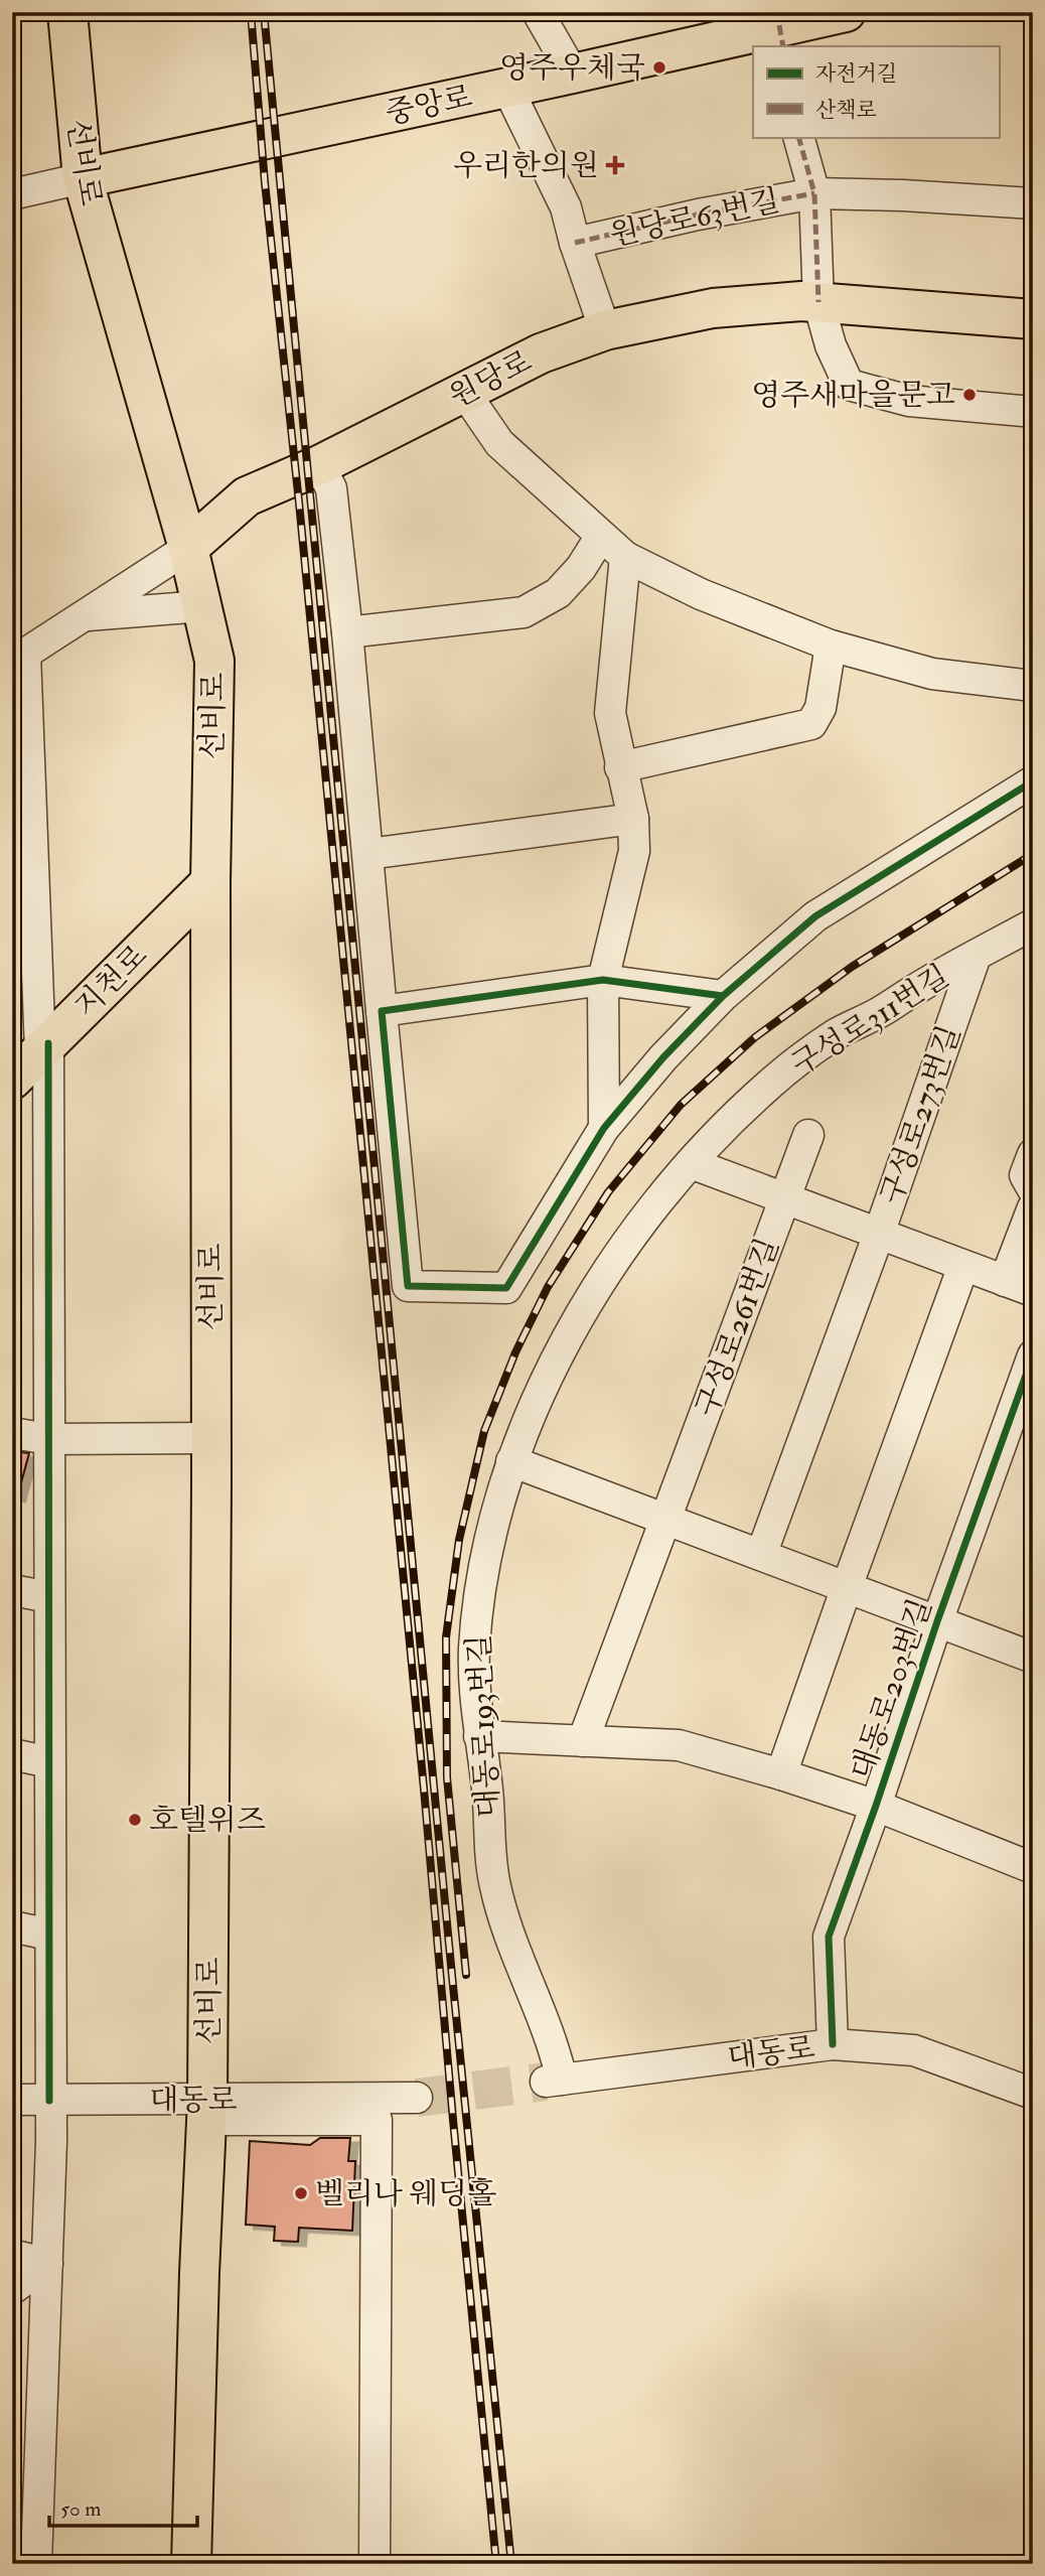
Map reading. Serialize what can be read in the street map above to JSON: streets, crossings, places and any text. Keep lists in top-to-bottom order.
{
  "streets": {
    "main road": [
      "중앙로",
      "선비로",
      "원당로",
      "지천로"
    ],
    "street": [
      "원당로63번길",
      "구성로311번길",
      "구성로273번길",
      "구성로261번길",
      "대동로203번길",
      "대동로193번길",
      "대동로"
    ]
  },
  "crossings": [
    ["중앙로", "선비로"],
    ["선비로", "원당로"],
    ["선비로", "지천로"],
    ["선비로", "대동로"],
    ["구성로311번길", "구성로273번길"],
    ["구성로311번길", "대동로193번길"],
    ["구성로273번길", "구성로261번길"],
    ["구성로273번길", "대동로193번길"],
    ["대동로203번길", "대동로"],
    ["대동로193번길", "대동로"]
  ],
  "places": {
    "other": [
      "영주우체국",
      "영주새마을문고",
      "호텔위즈",
      "벨리나 웨딩홀"
    ],
    "health": ["우리한의원"]
  },
  "legend": ["자전거길", "산책로"],
  "scale_bar": "50 m"
}
